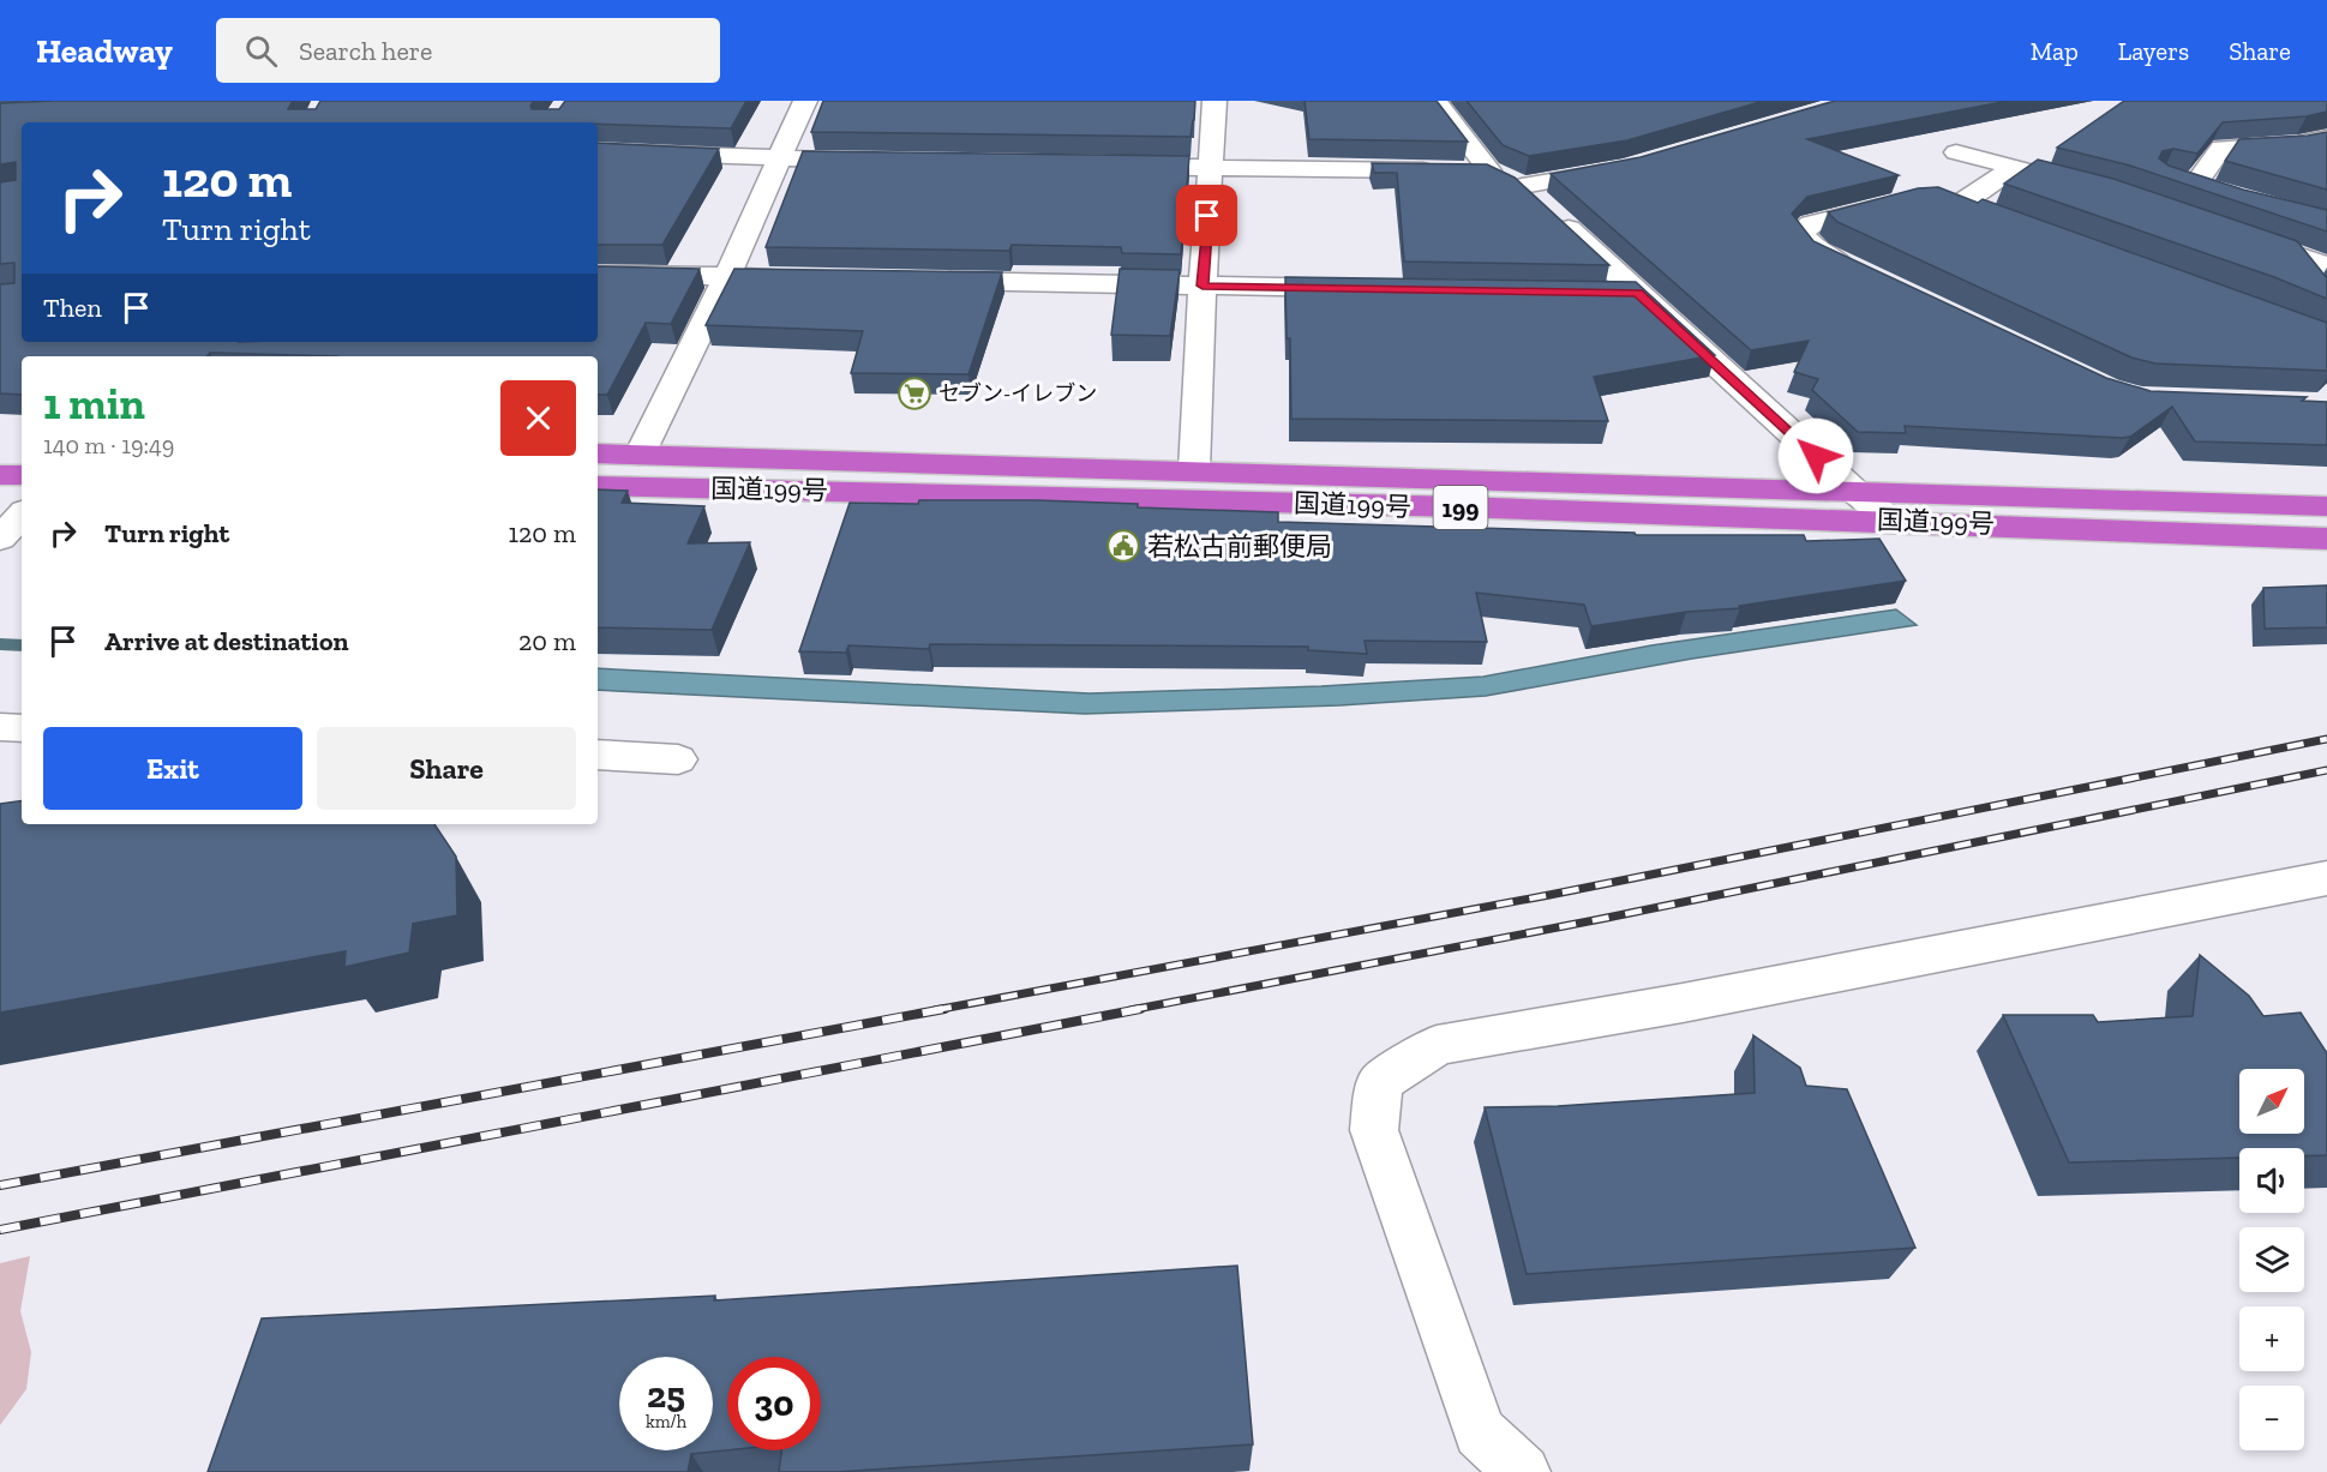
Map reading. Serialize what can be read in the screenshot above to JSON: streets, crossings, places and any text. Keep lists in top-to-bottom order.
{
  "streets": {
    "highway": ["国道199号", "199"]
  },
  "places": {
    "supermarket": ["セブン-イレブン"],
    "public building": ["若松古前郵便局"]
  },
  "north": "top right",
  "page": {
    "header": "Headway",
    "search": "Search here",
    "nav": ["Map", "Layers", "Share"],
    "turn": ["120 m", "Turn right"],
    "then": "Then",
    "heading": ["1 min", "140 m · 19:49"],
    "list": [
      {
        "name": "Turn right",
        "value": "120 m"
      },
      {
        "name": "Arrive at destination",
        "value": "20 m"
      }
    ],
    "buttons": ["Exit", "Share"],
    "map_buttons": ["+", "−"],
    "speed": "25 km/h",
    "limit": "30"
  }
}
